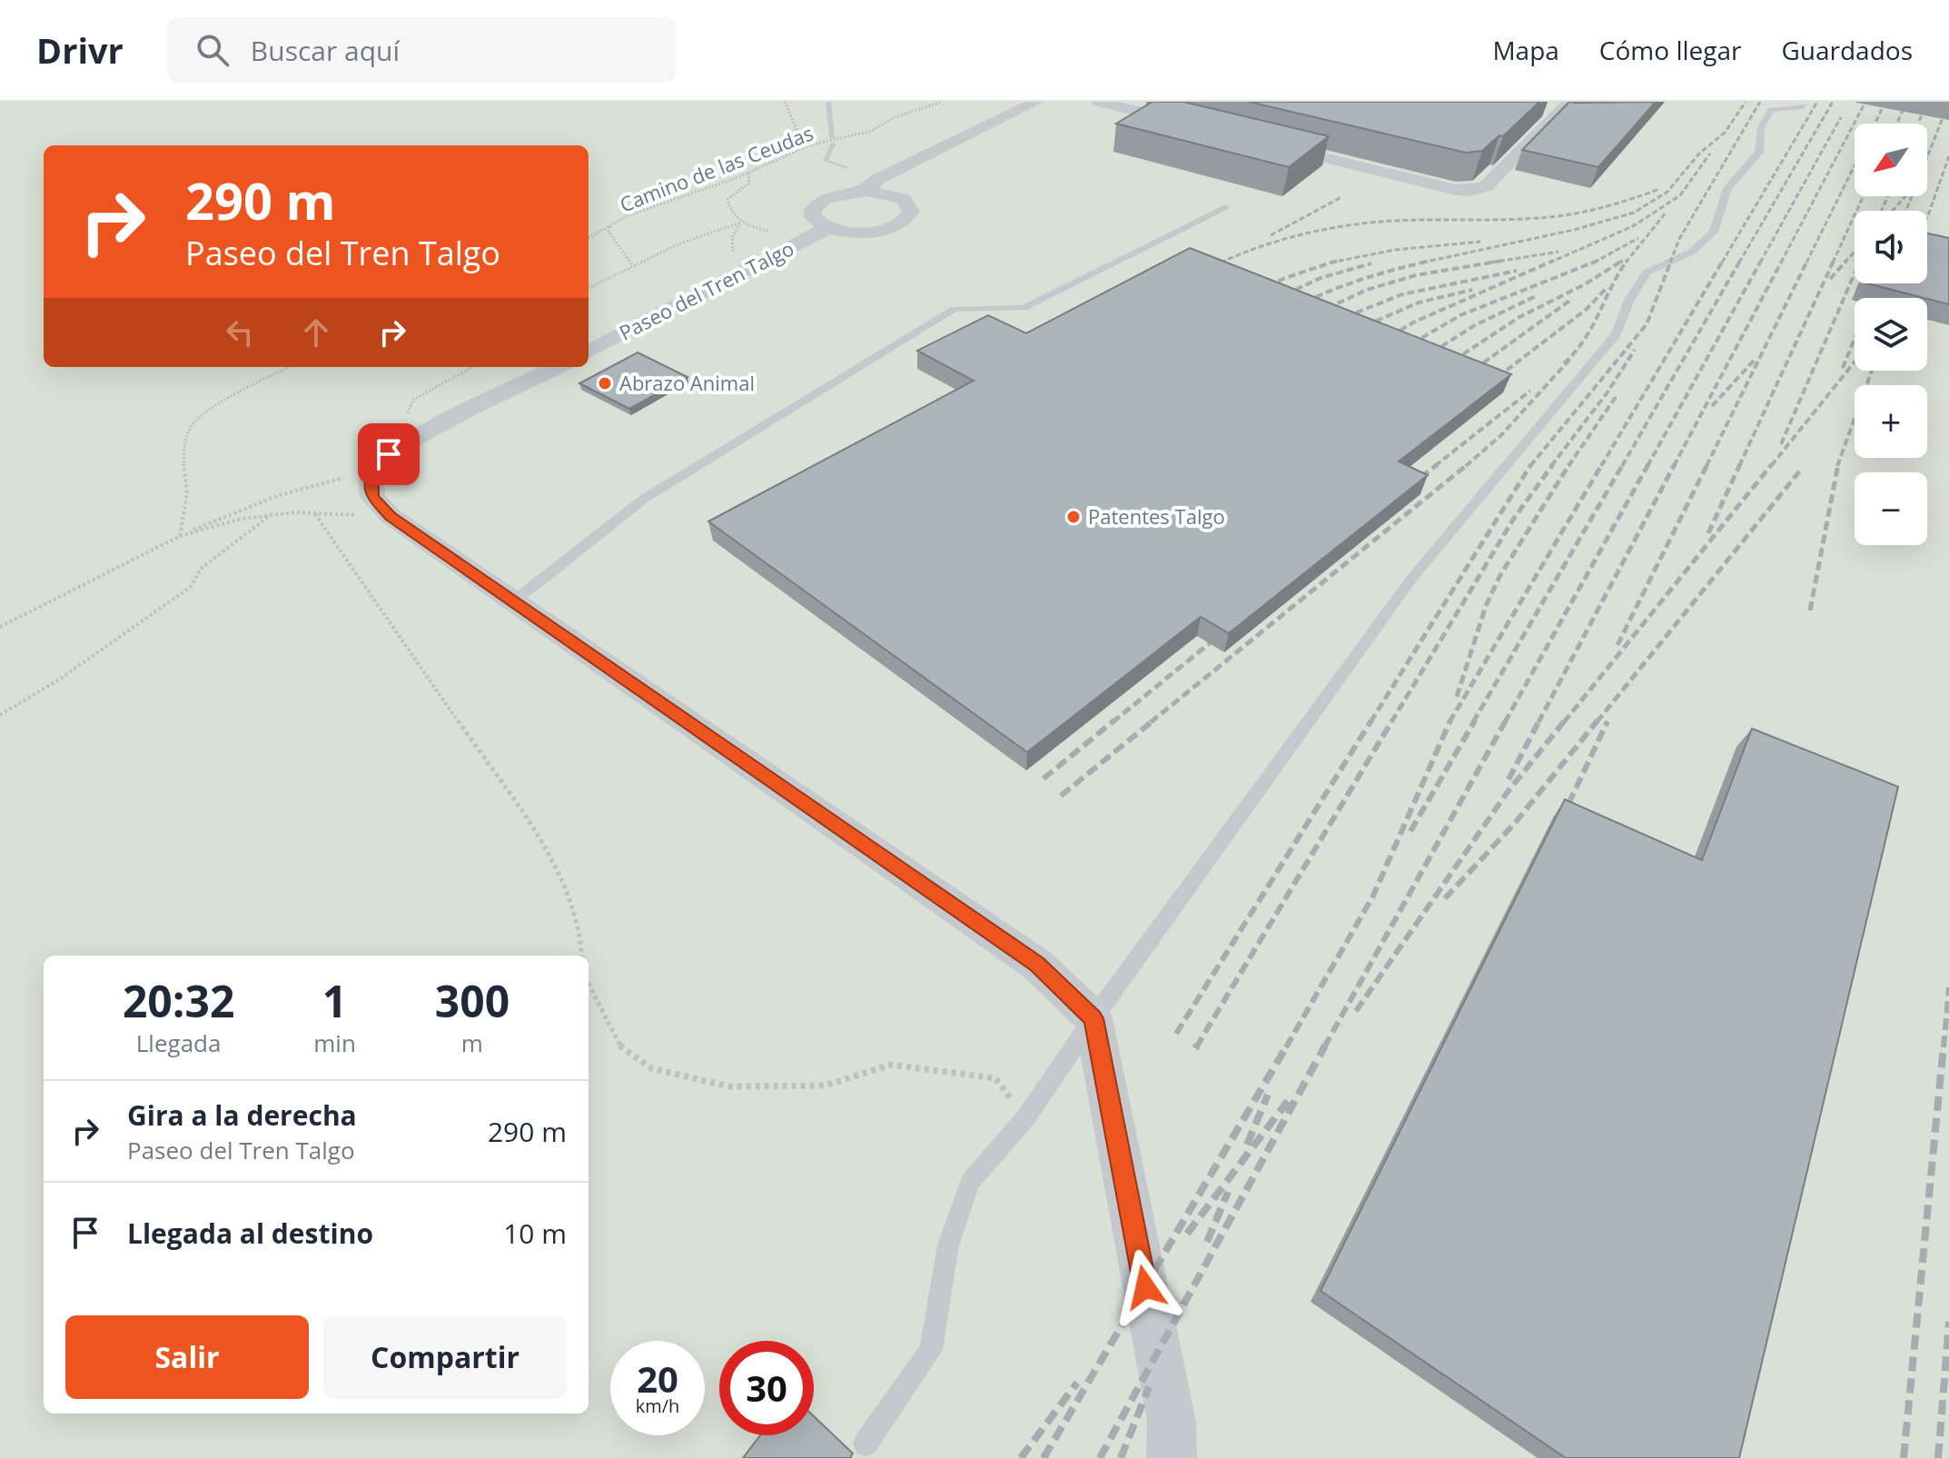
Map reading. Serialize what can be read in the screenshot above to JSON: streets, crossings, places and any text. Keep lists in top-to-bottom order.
{
  "streets": {
    "street": ["Paseo del Tren Talgo"],
    "path": ["Camino de las Ceudas"]
  },
  "places": ["Abrazo Animal", "Patentes Talgo"],
  "north": "bottom left",
  "page": {
    "header": "Drivr",
    "search": "Buscar aquí",
    "nav": ["Mapa", "Cómo llegar", "Guardados"],
    "map_buttons": ["+", "−"],
    "turn": ["290 m", "Paseo del Tren Talgo"],
    "eta": [
      "20:32",
      "Llegada",
      "1",
      "min",
      "300",
      "m"
    ],
    "list": [
      {
        "name": "Gira a la derecha",
        "note": "Paseo del Tren Talgo",
        "value": "290 m"
      },
      {
        "name": "Llegada al destino",
        "value": "10 m"
      }
    ],
    "buttons": ["Salir", "Compartir"],
    "speed": "20 km/h",
    "limit": "30"
  }
}
